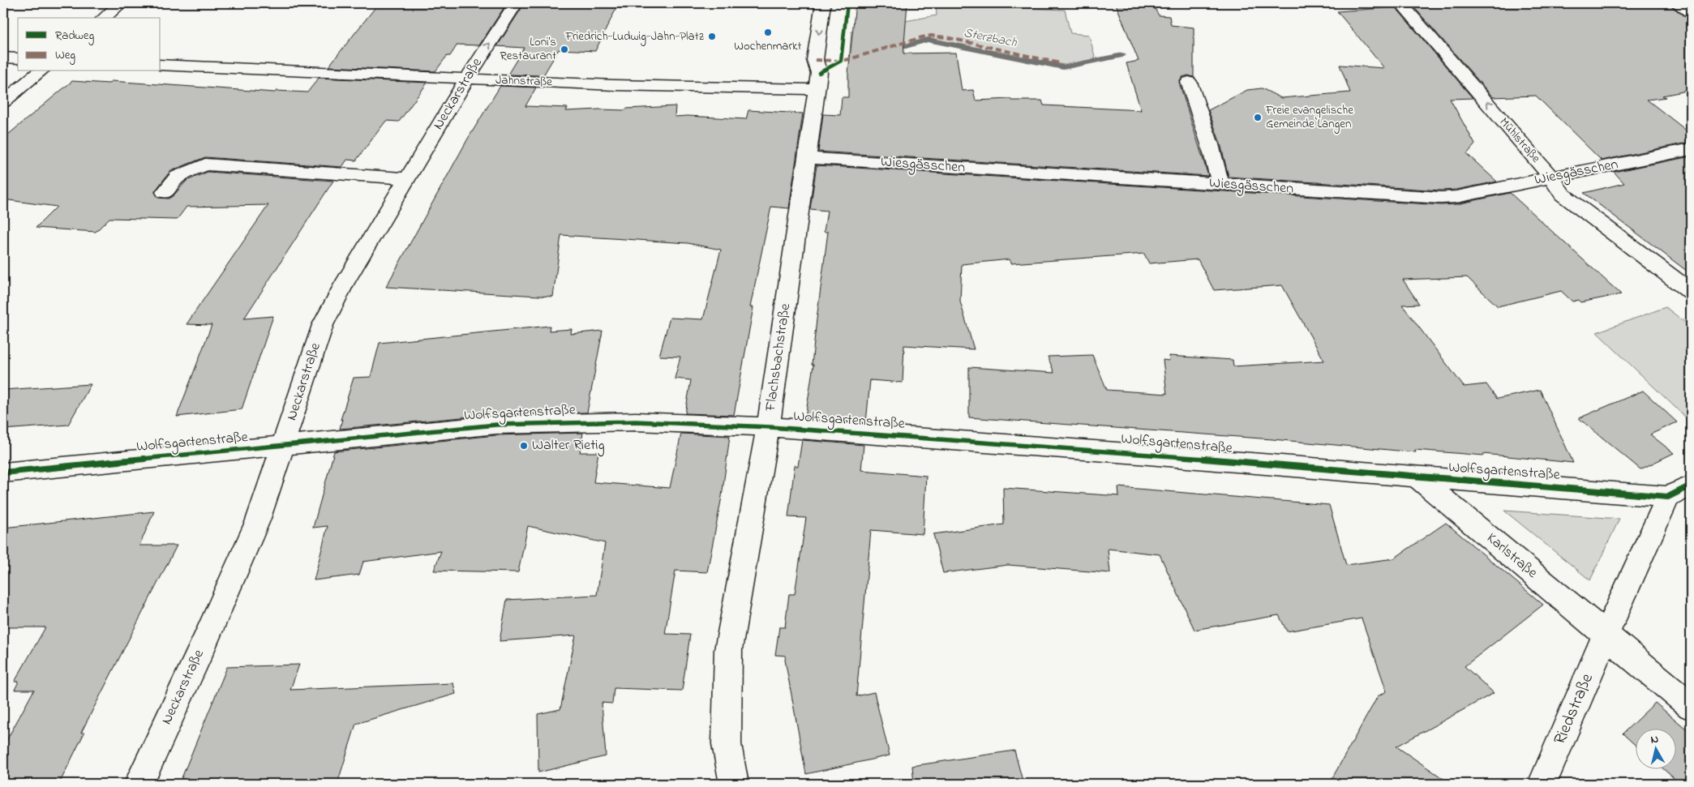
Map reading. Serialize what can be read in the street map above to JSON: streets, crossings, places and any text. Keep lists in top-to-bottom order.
{
  "streets": {
    "street": [
      "Jahnstraße",
      "Neckarstraße",
      "Mühlstraße",
      "Wiesgässchen",
      "Flachsbachstraße",
      "Wolfsgartenstraße",
      "Karlstraße",
      "Riedstraße"
    ]
  },
  "crossings": [
    ["Jahnstraße", "Neckarstraße"],
    ["Jahnstraße", "Flachsbachstraße"],
    ["Neckarstraße", "Wolfsgartenstraße"],
    ["Mühlstraße", "Wiesgässchen"],
    ["Wiesgässchen", "Flachsbachstraße"],
    ["Flachsbachstraße", "Wolfsgartenstraße"],
    ["Wolfsgartenstraße", "Karlstraße"],
    ["Karlstraße", "Riedstraße"]
  ],
  "one_way": ["Mühlstraße"],
  "water": ["Sterzbach"],
  "places": [
    "Wochenmarkt",
    "Friedrich-Ludwig-Jahn-Platz",
    "Loni's Restaurant",
    "Freie evangelische Gemeinde Langen",
    "Walter Rietig"
  ],
  "legend": ["Radweg", "Weg"],
  "north": "top"
}
